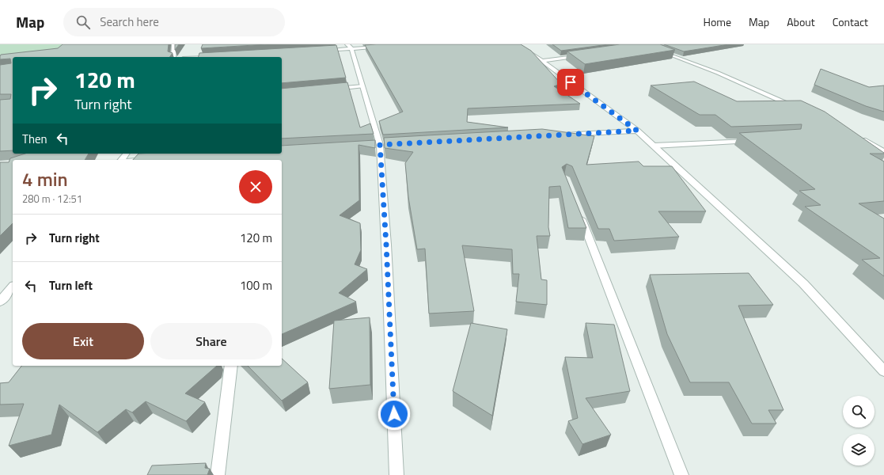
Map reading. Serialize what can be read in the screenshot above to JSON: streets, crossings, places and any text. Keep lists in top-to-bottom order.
{
  "page": {
    "header": "Map",
    "search": "Search here",
    "nav": [
      "Home",
      "Map",
      "About",
      "Contact"
    ],
    "turn": ["120 m", "Turn right"],
    "then": "Then",
    "heading": ["4 min", "280 m · 12:51"],
    "list": [
      {
        "name": "Turn right",
        "value": "120 m"
      },
      {
        "name": "Turn left",
        "value": "100 m"
      }
    ],
    "buttons": ["Exit", "Share"]
  }
}
